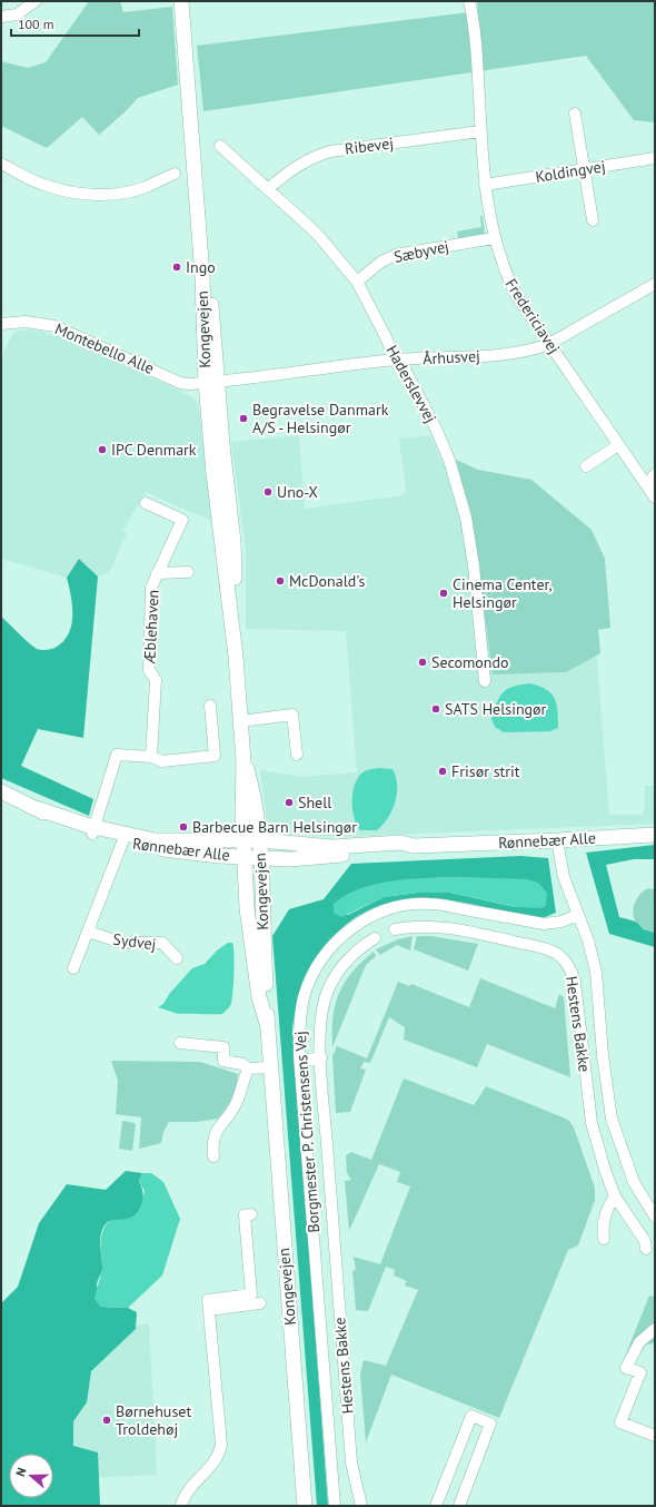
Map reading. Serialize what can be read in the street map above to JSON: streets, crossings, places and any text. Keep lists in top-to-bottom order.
{
  "streets": {
    "main road": ["Kongevejen", "Rønnebær Alle"],
    "street": [
      "Ribevej",
      "Koldingvej",
      "Sæbyvej",
      "Fredericiavej",
      "Montebello Alle",
      "Århusvej",
      "Haderslevvej",
      "Æblehaven",
      "Sydvej",
      "Hestens Bakke",
      "Borgmester P. Christensens Vej"
    ]
  },
  "crossings": [
    ["Ribevej", "Fredericiavej"],
    ["Ribevej", "Haderslevvej"],
    ["Koldingvej", "Fredericiavej"],
    ["Sæbyvej", "Fredericiavej"],
    ["Sæbyvej", "Haderslevvej"],
    ["Fredericiavej", "Århusvej"],
    ["Kongevejen", "Montebello Alle"],
    ["Kongevejen", "Århusvej"],
    ["Kongevejen", "Rønnebær Alle"],
    ["Montebello Alle", "Århusvej"],
    ["Århusvej", "Haderslevvej"]
  ],
  "places": [
    "Ingo",
    "Begravelse Danmark A/S - Helsingør",
    "IPC Denmark",
    "Uno-X",
    "McDonald's",
    "Cinema Center, Helsingør",
    "Secomondo",
    "SATS Helsingør",
    "Frisør strit",
    "Shell",
    "Barbecue Barn Helsingør",
    "Børnehuset Troldehøj"
  ],
  "scale_bar": "100 m",
  "north": "left"
}
